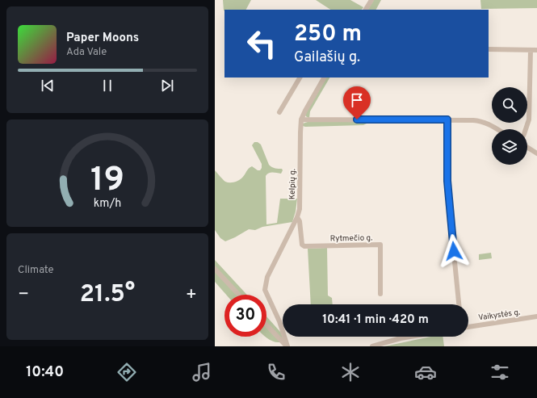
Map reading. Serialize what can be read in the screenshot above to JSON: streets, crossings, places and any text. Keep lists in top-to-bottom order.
{
  "streets": {
    "street": ["Kelpių g.", "Rytmečio g.", "Vaikystės g."]
  },
  "crossings": [
    ["Kelpių g.", "Rytmečio g."]
  ],
  "page": {
    "turn": ["250 m", "Gailašių g."],
    "song": ["Paper Moons", "Ada Vale"],
    "tile": "Climate",
    "heat": ["−", "21.5°", "+"],
    "limit": "30",
    "trip": "10:41 · 1 min · 420 m",
    "tabs": "10:40",
    "gauge": ["19", "km/h"]
  }
}
